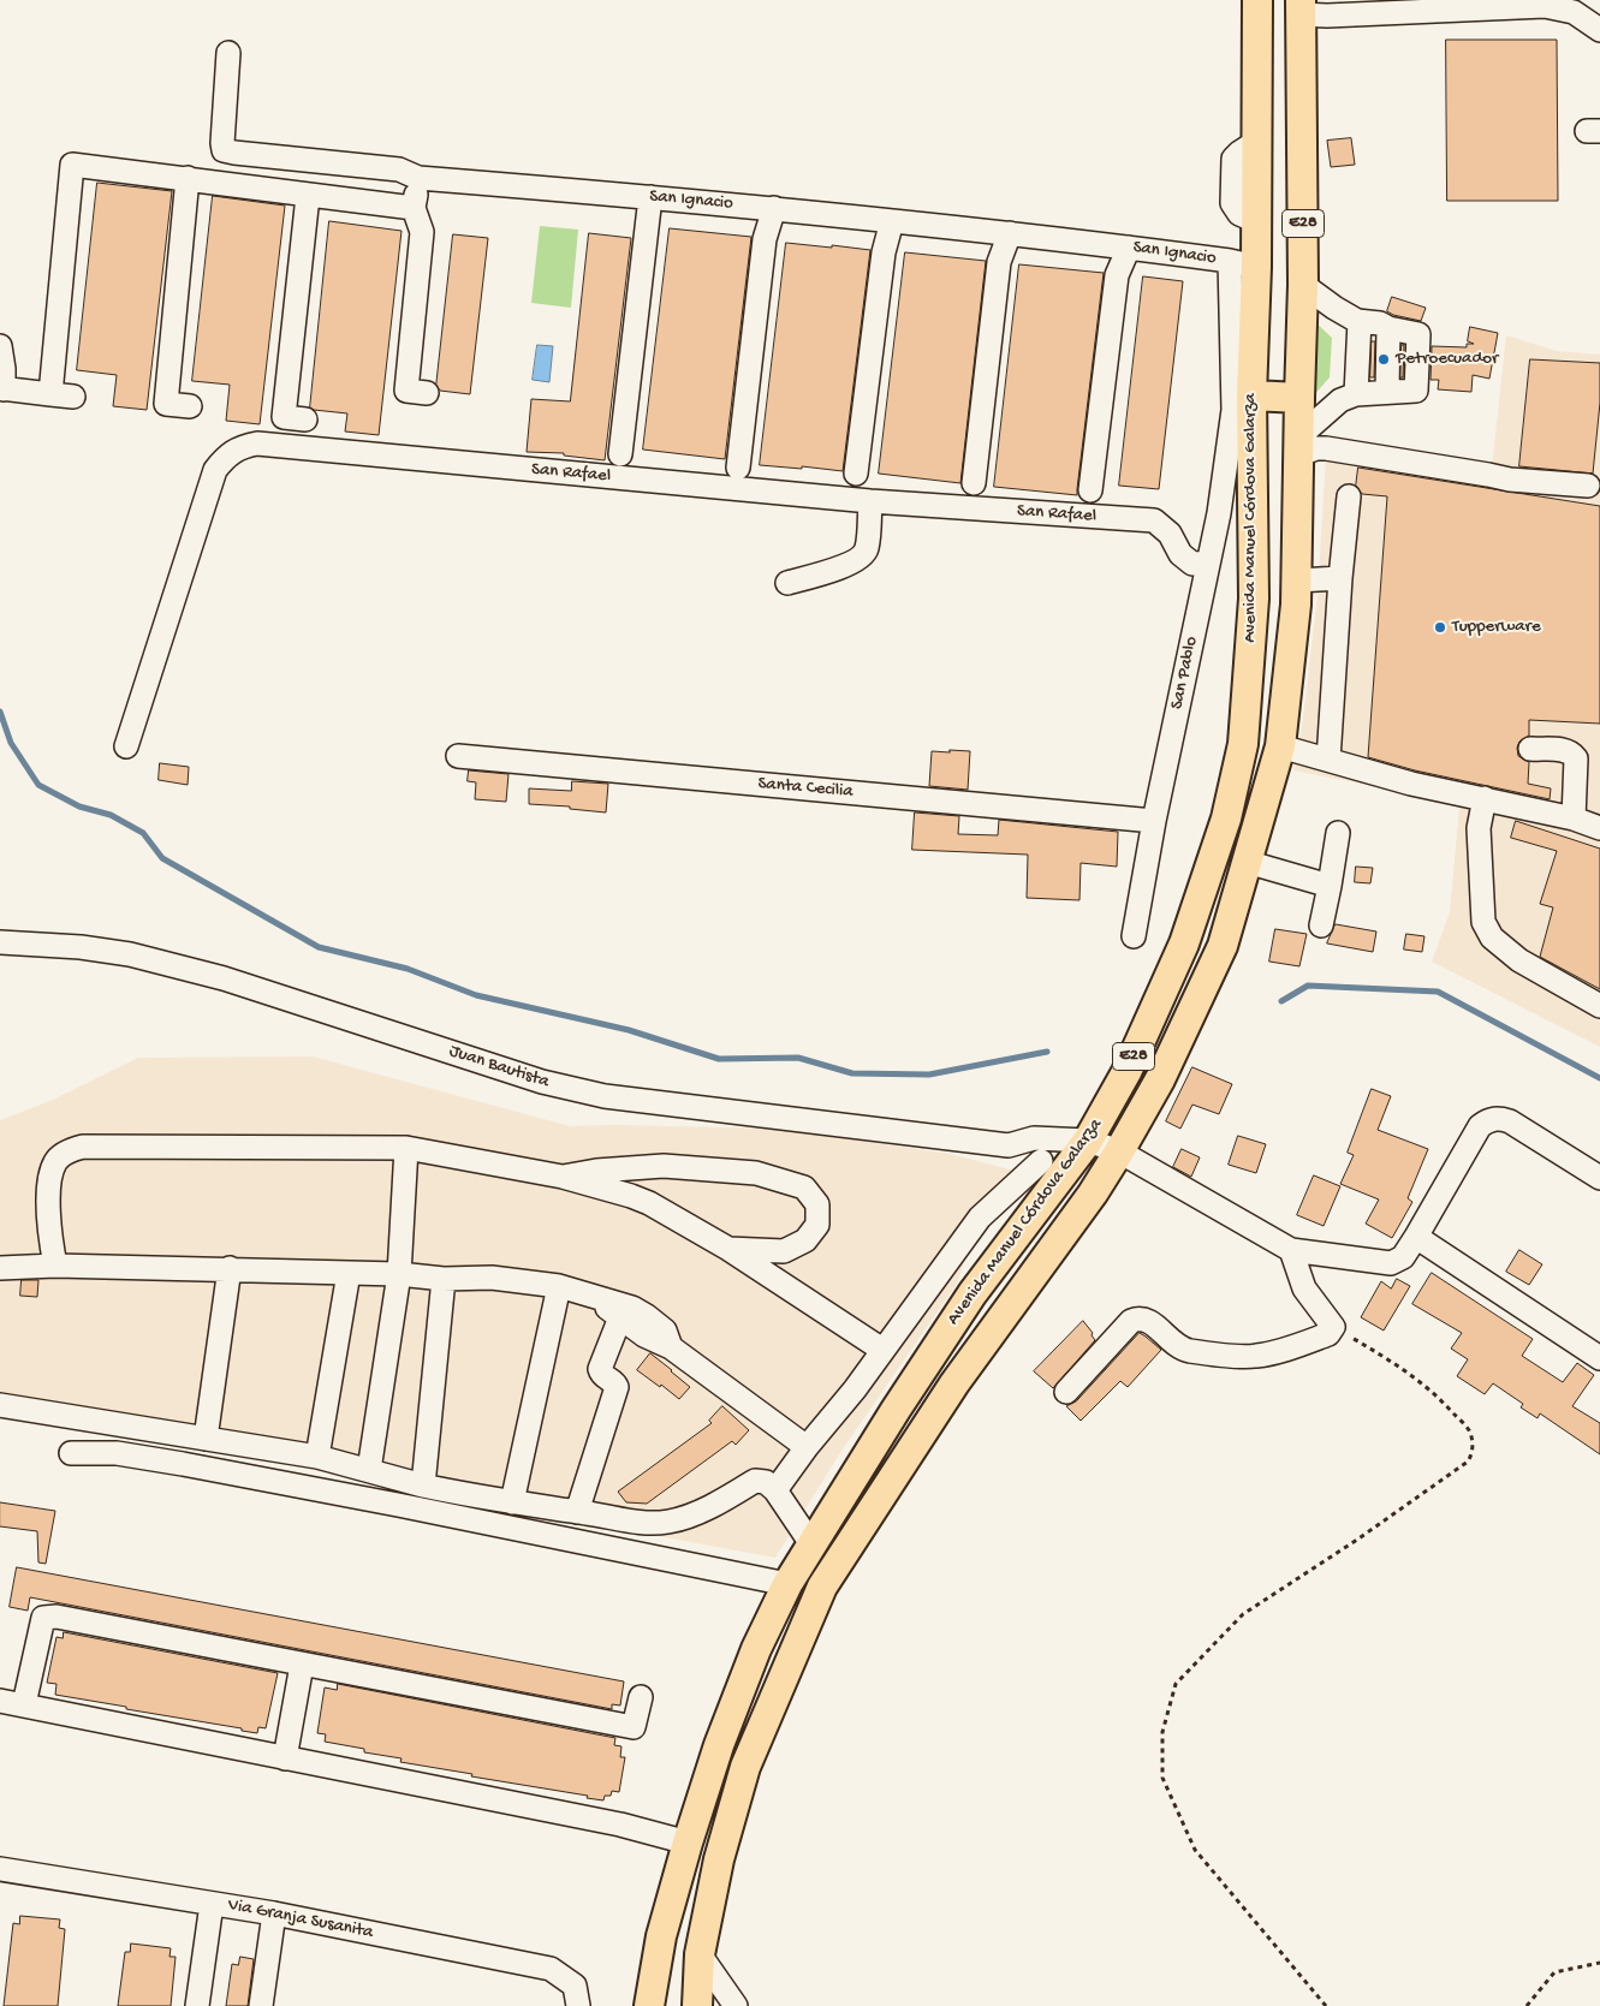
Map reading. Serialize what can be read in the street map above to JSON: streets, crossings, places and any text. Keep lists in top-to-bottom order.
{
  "streets": {
    "main road": ["E28", "Avenida Manuel Córdova Galarza"],
    "street": [
      "San Ignacio",
      "San Rafael",
      "San Pablo",
      "Santa Cecilia",
      "Juan Bautista",
      "Via Granja Susanita"
    ]
  },
  "crossings": [
    ["San Ignacio", "Avenida Manuel Córdova Galarza"],
    ["San Rafael", "San Pablo"],
    ["Avenida Manuel Córdova Galarza", "San Pablo"],
    ["Avenida Manuel Córdova Galarza", "Juan Bautista"],
    ["San Pablo", "Santa Cecilia"]
  ],
  "places": ["Petroecuador", "Tupperware"]
}
